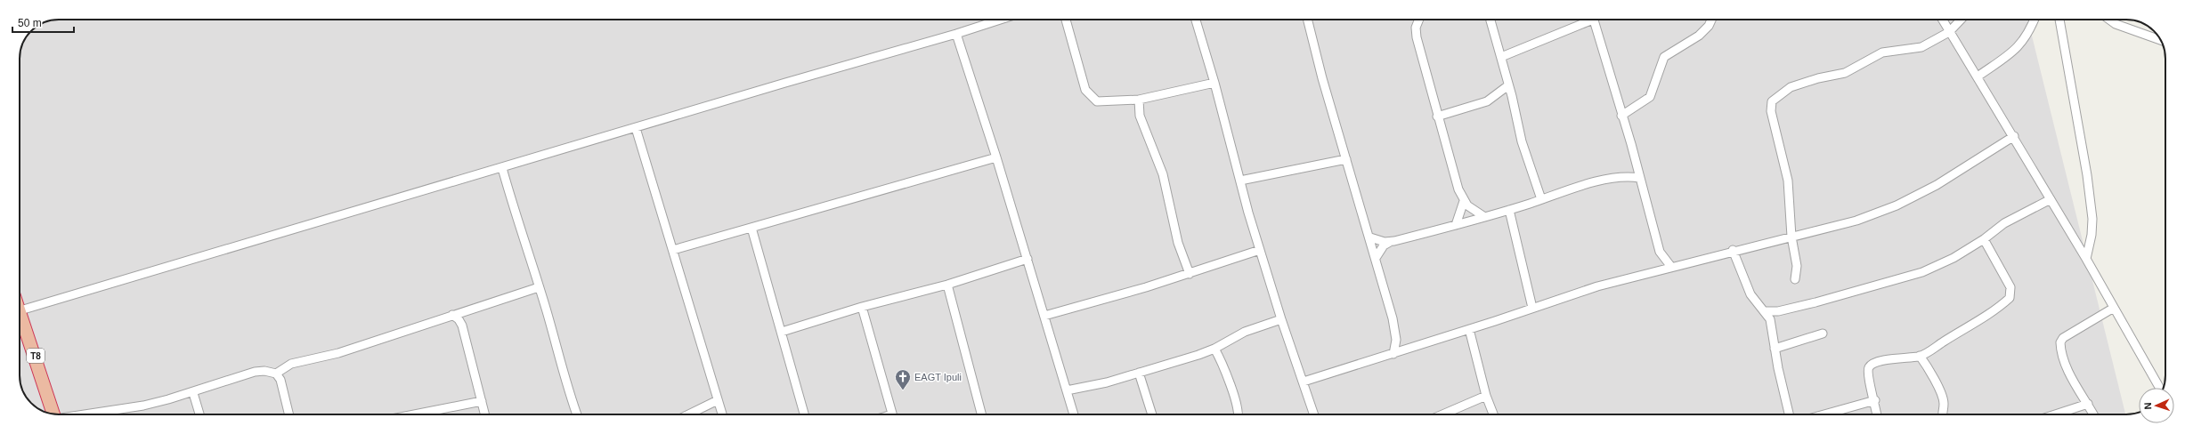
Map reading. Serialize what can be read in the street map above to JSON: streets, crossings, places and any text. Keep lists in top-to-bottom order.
{
  "streets": {
    "highway": ["T8"]
  },
  "places": {
    "church": ["EAGT Ipuli"]
  },
  "scale_bar": "50 m",
  "north": "left"
}
